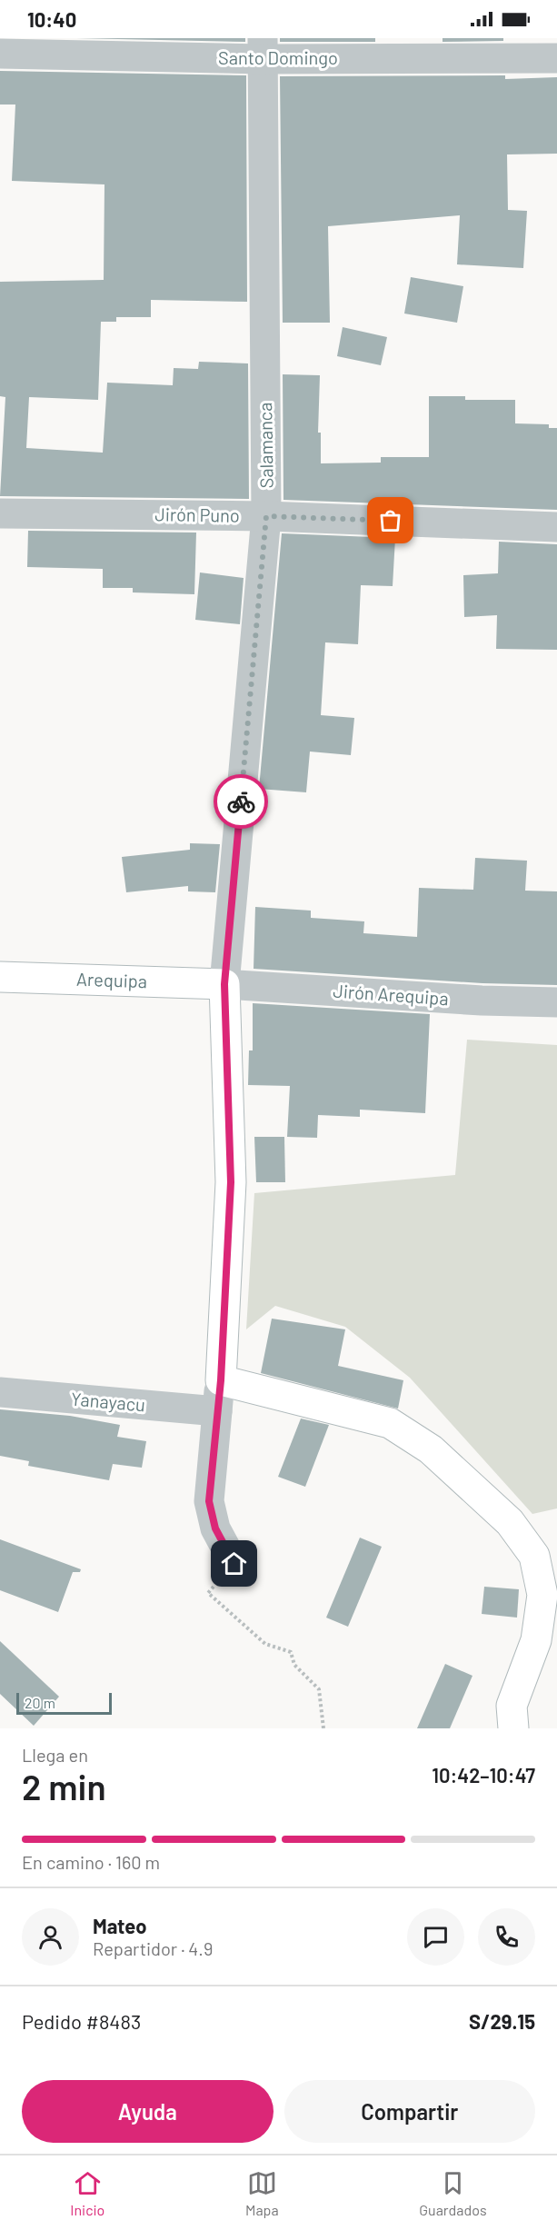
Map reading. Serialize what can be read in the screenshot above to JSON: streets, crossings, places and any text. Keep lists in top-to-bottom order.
{
  "streets": {
    "main road": ["Salamanca", "Arequipa"],
    "street": [
      "Santo Domingo",
      "Jirón Puno",
      "Jirón Arequipa",
      "Yanayacu"
    ]
  },
  "crossings": [
    ["Santo Domingo", "Salamanca"],
    ["Salamanca", "Jirón Puno"],
    ["Salamanca", "Arequipa"],
    ["Salamanca", "Jirón Arequipa"],
    ["Salamanca", "Yanayacu"],
    ["Arequipa", "Jirón Arequipa"]
  ],
  "scale_bar": "20 m",
  "page": {
    "status": "10:40",
    "scale": "20 m",
    "heading": ["2 min", "Llega en", "10:42–10:47"],
    "panel": [
      "Mateo",
      "Repartidor · 4.9",
      "Pedido #8483",
      "S/29.15"
    ],
    "bar": "En camino · 160 m",
    "buttons": ["Ayuda", "Compartir"],
    "tabs": ["Inicio", "Mapa", "Guardados"]
  }
}
